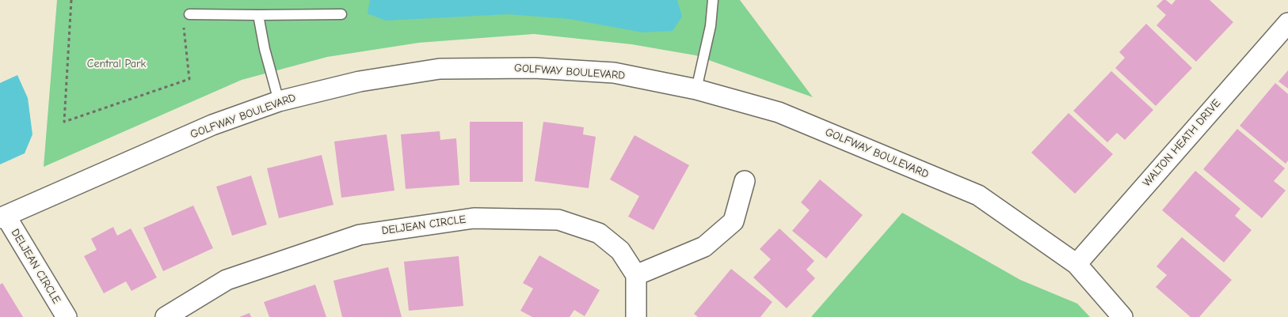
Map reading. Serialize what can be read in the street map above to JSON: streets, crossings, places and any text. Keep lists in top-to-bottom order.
{
  "streets": {
    "street": ["GOLFWAY BOULEVARD", "WALTON HEATH DRIVE", "DELJEAN CIRCLE"]
  },
  "crossings": [
    ["GOLFWAY BOULEVARD", "WALTON HEATH DRIVE"],
    ["GOLFWAY BOULEVARD", "DELJEAN CIRCLE"]
  ],
  "parks": ["Central Park"]
}
